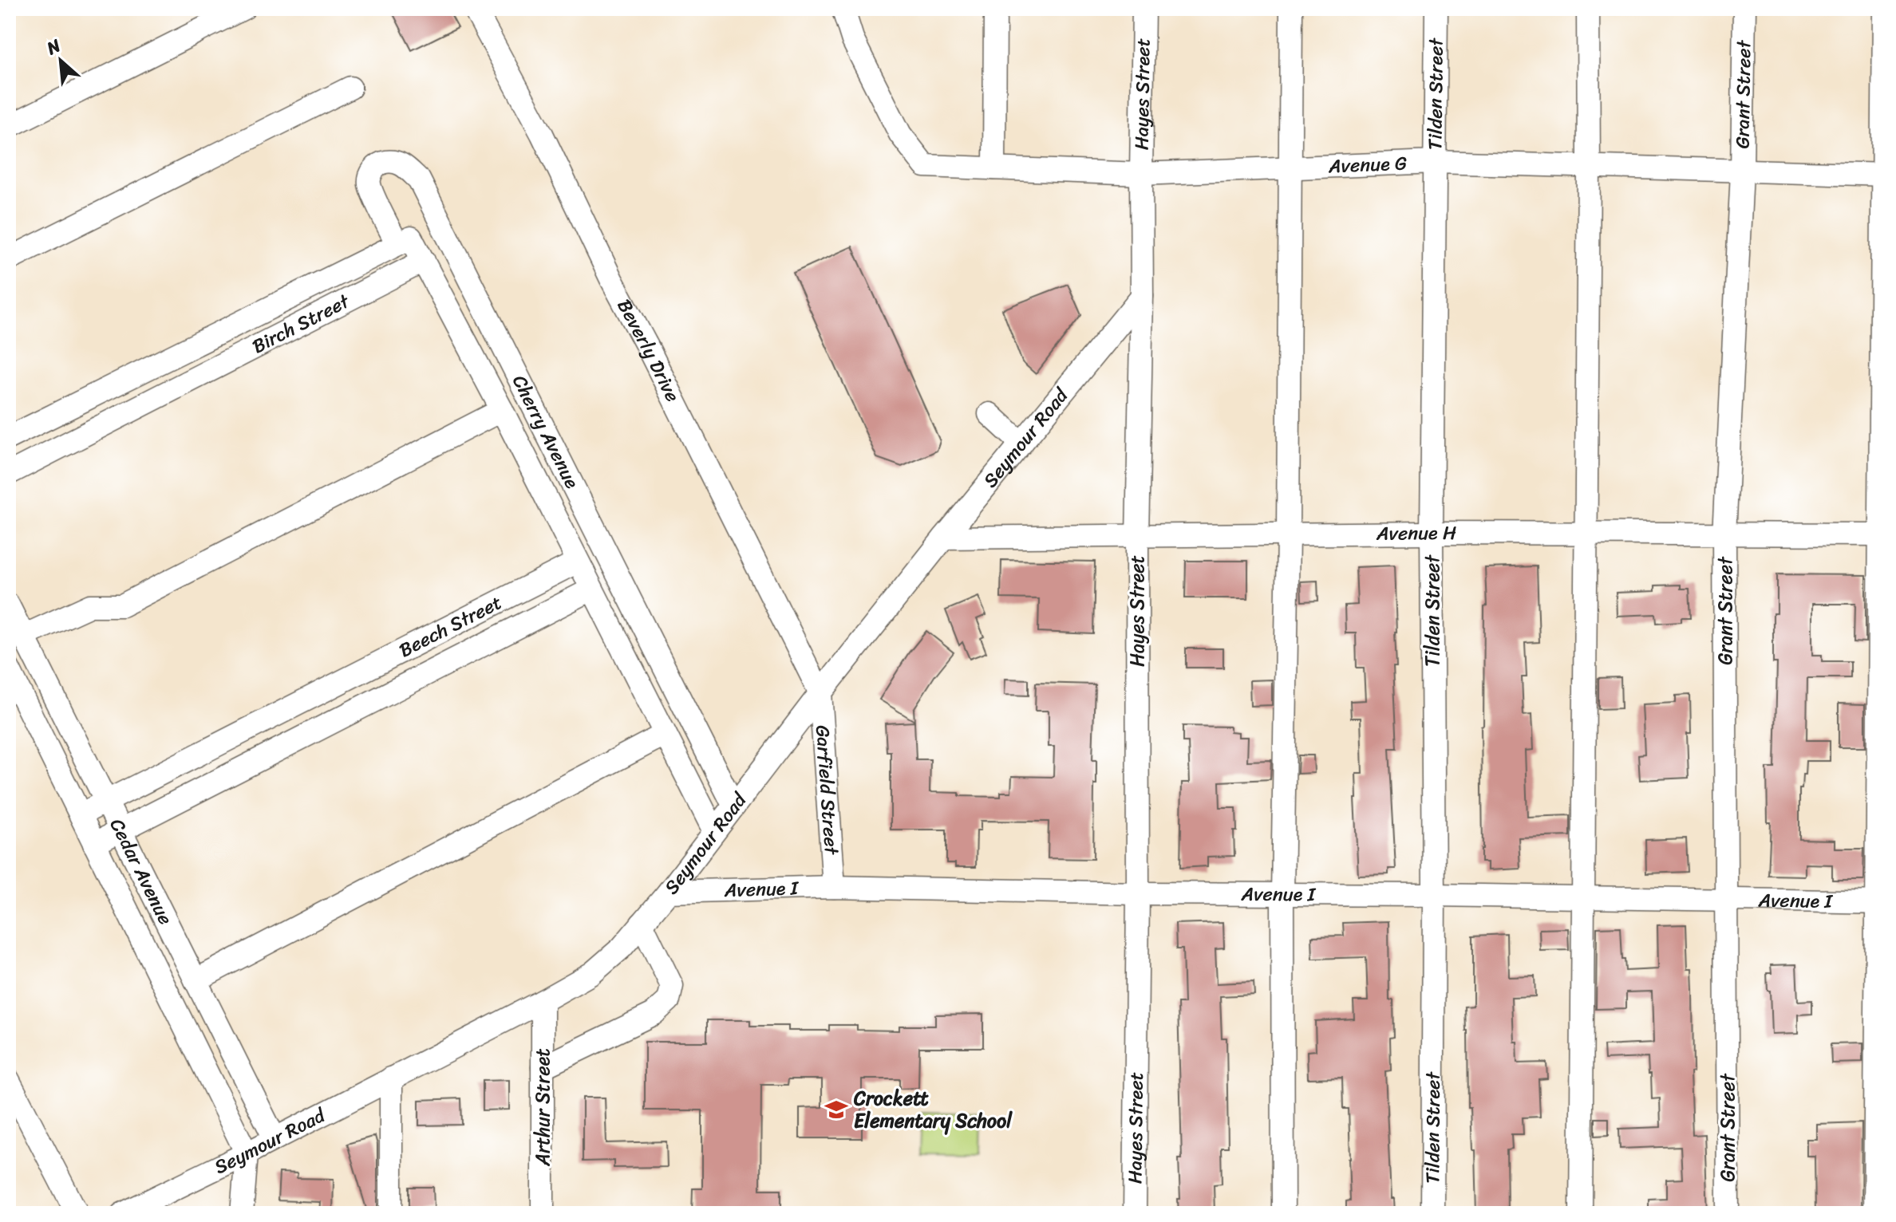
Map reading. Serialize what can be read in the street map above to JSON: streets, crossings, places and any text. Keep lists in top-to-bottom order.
{
  "streets": {
    "street": [
      "Hayes Street",
      "Tilden Street",
      "Grant Street",
      "Avenue G",
      "Birch Street",
      "Beverly Drive",
      "Cherry Avenue",
      "Seymour Road",
      "Avenue H",
      "Beech Street",
      "Garfield Street",
      "Cedar Avenue",
      "Avenue I",
      "Arthur Street"
    ]
  },
  "crossings": [
    ["Hayes Street", "Avenue G"],
    ["Hayes Street", "Seymour Road"],
    ["Hayes Street", "Avenue H"],
    ["Hayes Street", "Avenue I"],
    ["Tilden Street", "Avenue G"],
    ["Tilden Street", "Avenue H"],
    ["Tilden Street", "Avenue I"],
    ["Grant Street", "Avenue G"],
    ["Grant Street", "Avenue H"],
    ["Grant Street", "Avenue I"],
    ["Birch Street", "Cherry Avenue"],
    ["Beverly Drive", "Seymour Road"],
    ["Beverly Drive", "Garfield Street"],
    ["Cherry Avenue", "Seymour Road"],
    ["Cherry Avenue", "Beech Street"],
    ["Seymour Road", "Avenue H"],
    ["Seymour Road", "Garfield Street"],
    ["Seymour Road", "Cedar Avenue"],
    ["Seymour Road", "Avenue I"],
    ["Seymour Road", "Arthur Street"],
    ["Beech Street", "Cedar Avenue"],
    ["Garfield Street", "Avenue I"]
  ],
  "places": {
    "school or university": ["Crockett Elementary School"]
  },
  "north": "top left"
}
